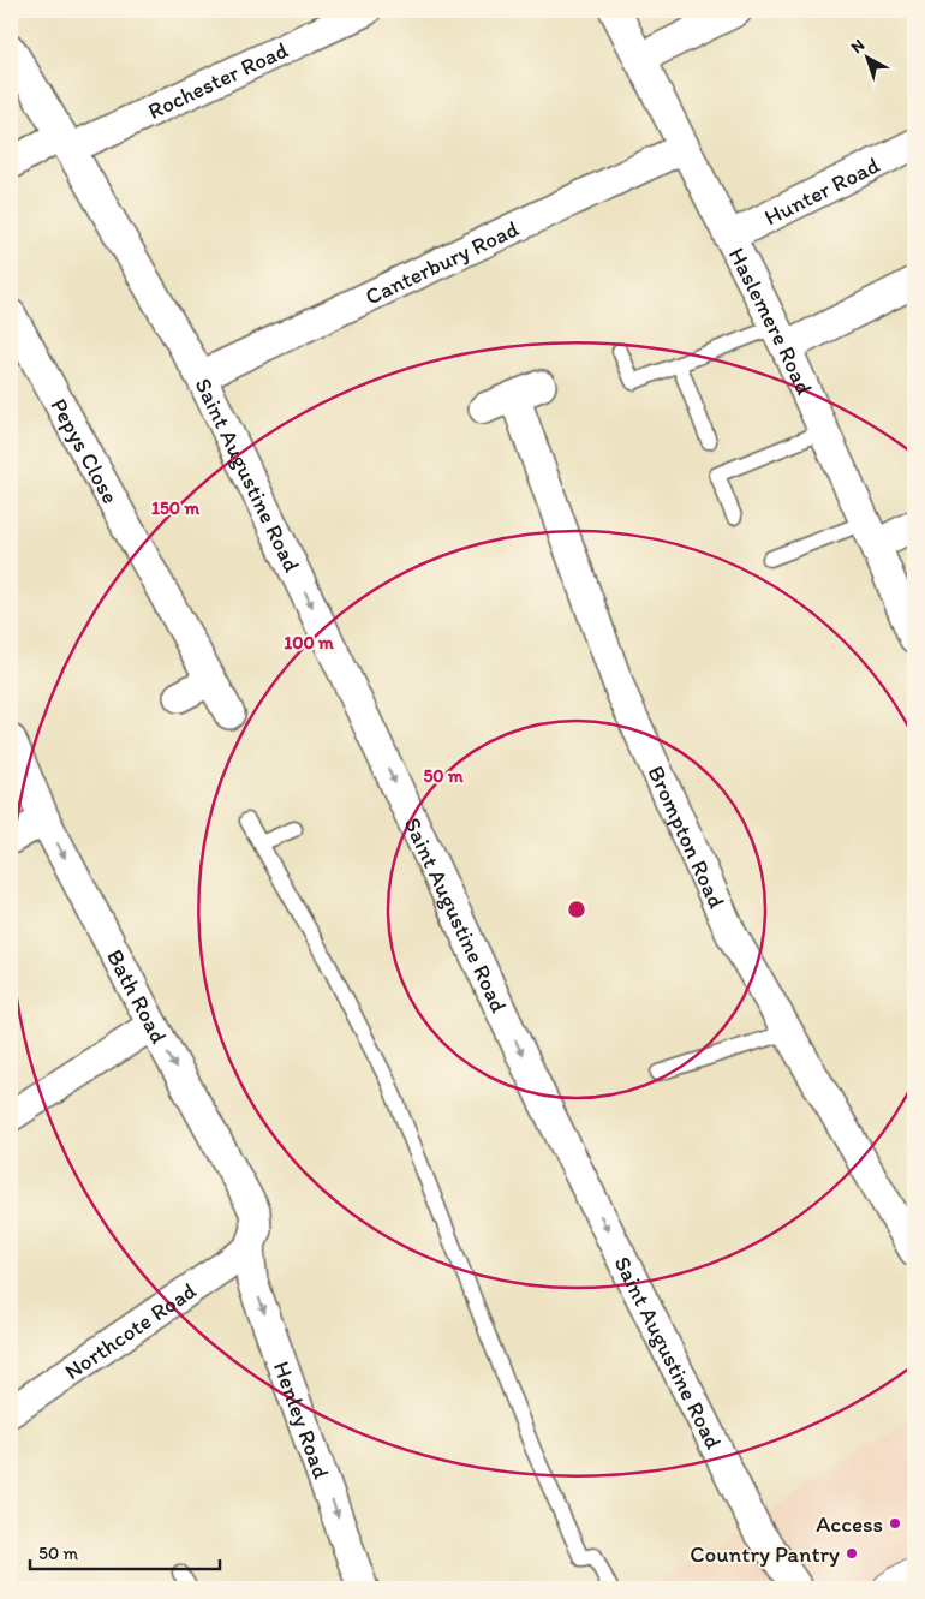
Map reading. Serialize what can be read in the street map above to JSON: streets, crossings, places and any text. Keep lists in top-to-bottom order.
{
  "streets": {
    "street": [
      "Rochester Road",
      "Hunter Road",
      "Canterbury Road",
      "Haslemere Road",
      "Pepys Close",
      "Saint Augustine Road",
      "Brompton Road",
      "Bath Road",
      "Northcote Road",
      "Henley Road"
    ]
  },
  "crossings": [
    ["Rochester Road", "Saint Augustine Road"],
    ["Hunter Road", "Haslemere Road"],
    ["Canterbury Road", "Haslemere Road"],
    ["Canterbury Road", "Saint Augustine Road"],
    ["Bath Road", "Northcote Road"],
    ["Bath Road", "Henley Road"],
    ["Northcote Road", "Henley Road"]
  ],
  "one_way": ["Saint Augustine Road", "Bath Road", "Henley Road"],
  "places": ["Access", "Country Pantry"],
  "scale_bar": "50 m",
  "north": "top left",
  "rings": ["150 m", "100 m", "50 m"]
}
